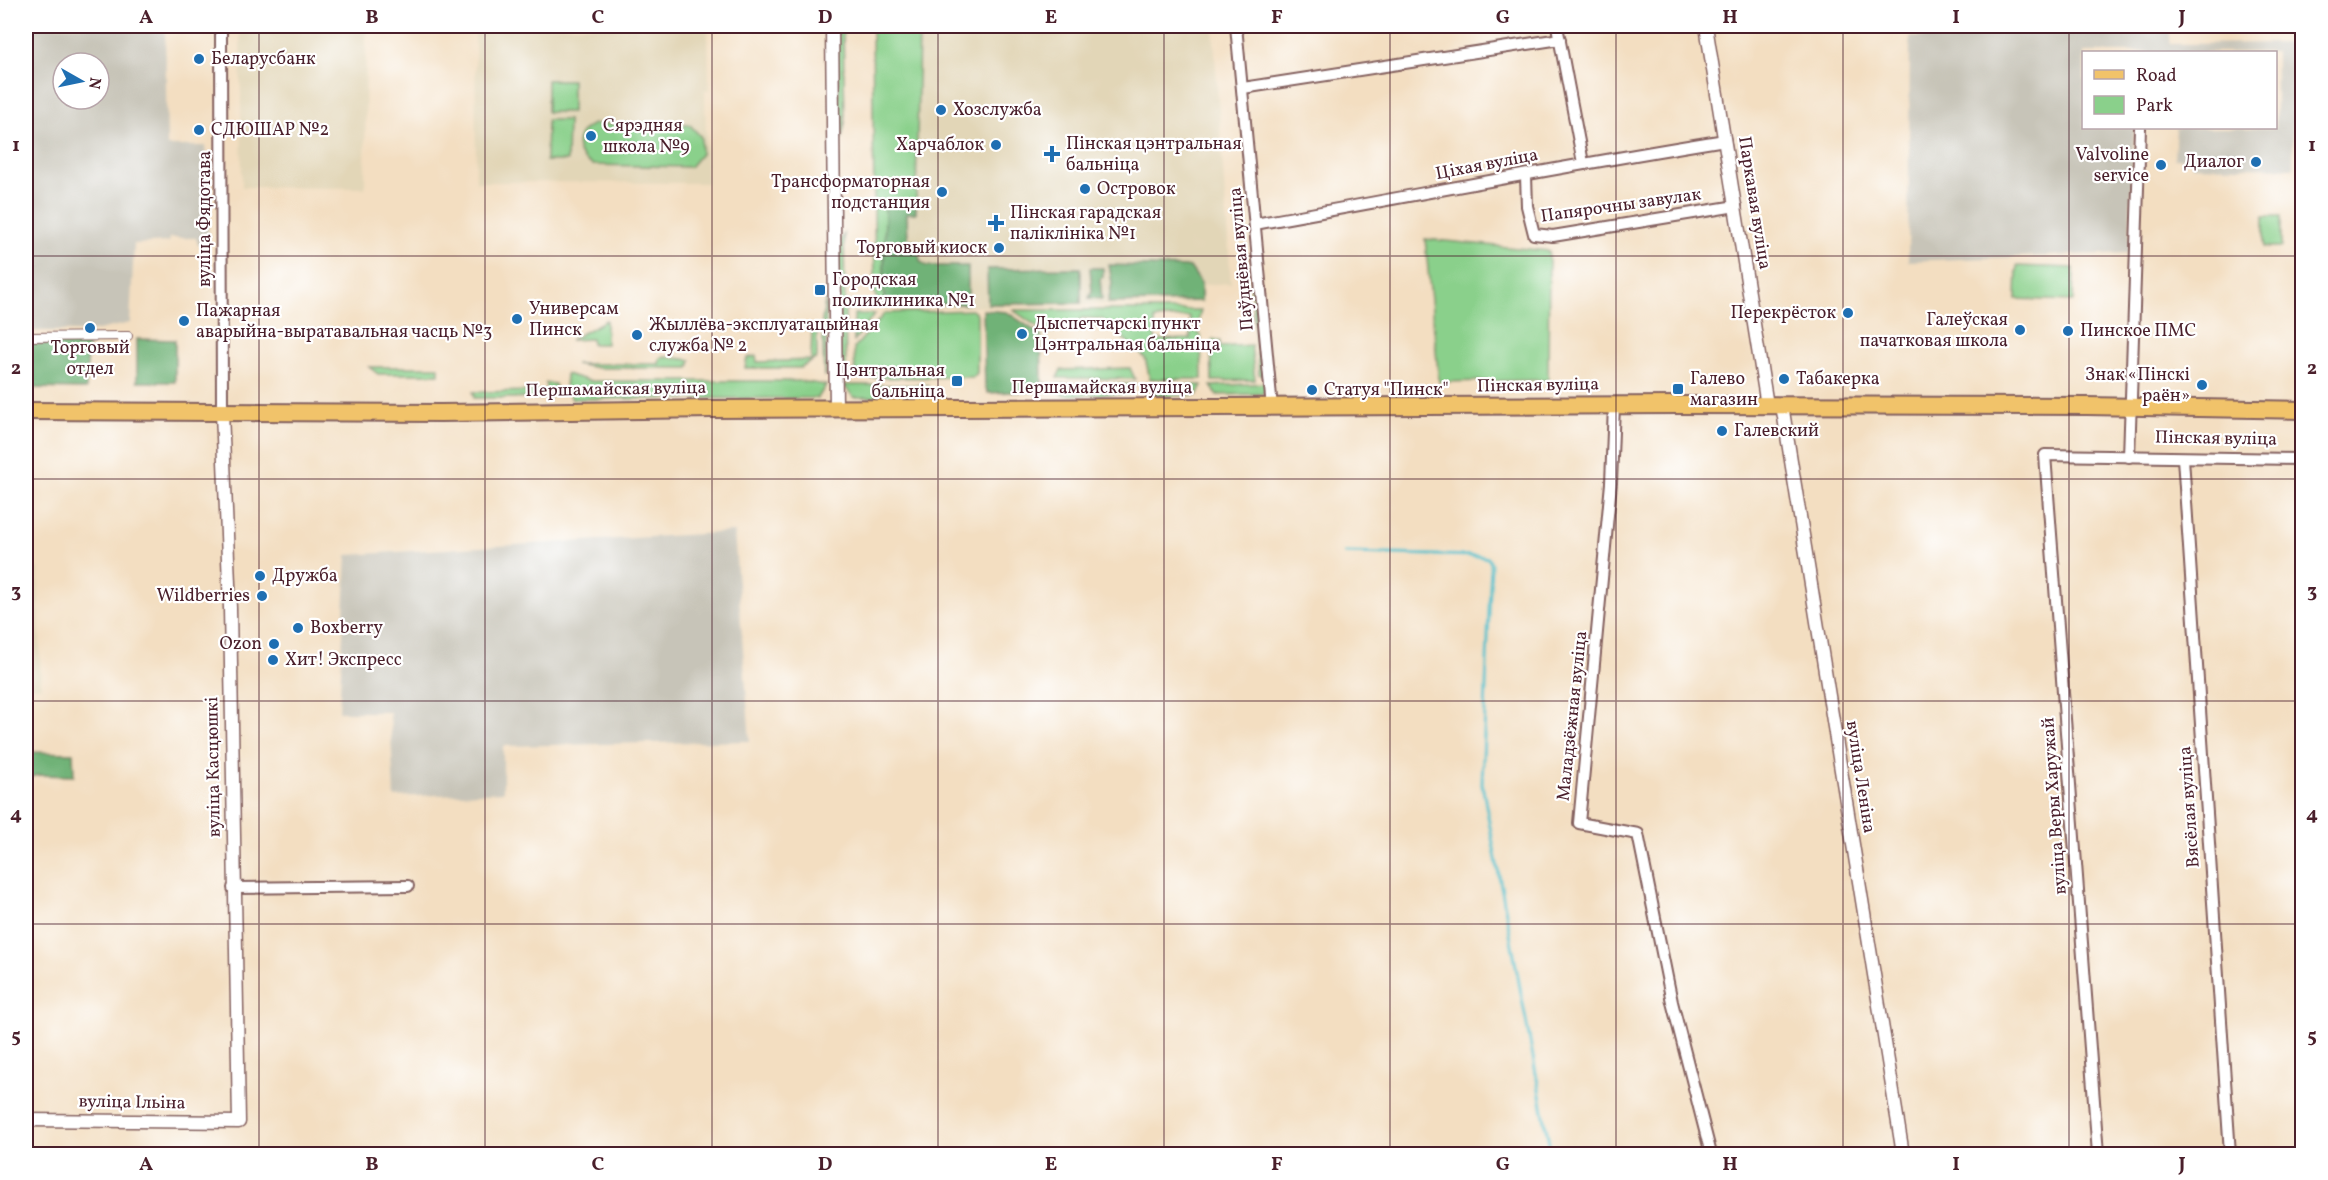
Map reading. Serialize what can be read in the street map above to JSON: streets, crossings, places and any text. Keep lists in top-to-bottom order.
{
  "streets": {
    "main road": ["Пінская вуліца", "Першамайская вуліца"],
    "street": [
      "Ціхая вуліца",
      "Паркавая вуліца",
      "Папярочны завулак",
      "вуліца Фядотава",
      "Паўднёвая вуліца",
      "Маладзёжная вуліца",
      "вуліца Касцюшкі",
      "вуліца Леніна",
      "вуліца Веры Харужай",
      "Вясёлая вуліца",
      "вуліца Ільіна"
    ]
  },
  "crossings": [
    ["Ціхая вуліца", "Паркавая вуліца"],
    ["Ціхая вуліца", "Папярочны завулак"],
    ["Ціхая вуліца", "Паўднёвая вуліца"],
    ["Паркавая вуліца", "Папярочны завулак"],
    ["Паркавая вуліца", "Пінская вуліца"],
    ["Паркавая вуліца", "вуліца Леніна"],
    ["вуліца Фядотава", "Першамайская вуліца"],
    ["вуліца Фядотава", "вуліца Касцюшкі"],
    ["Паўднёвая вуліца", "Пінская вуліца"],
    ["Пінская вуліца", "Першамайская вуліца"],
    ["Пінская вуліца", "Маладзёжная вуліца"],
    ["Пінская вуліца", "вуліца Леніна"],
    ["Пінская вуліца", "вуліца Веры Харужай"],
    ["Пінская вуліца", "Вясёлая вуліца"],
    ["Першамайская вуліца", "вуліца Касцюшкі"],
    ["вуліца Касцюшкі", "вуліца Ільіна"]
  ],
  "places": {
    "other": [
      "Беларусбанк",
      "Хозслужба",
      "СДЮШАР №2",
      "Сярэдняя школа №9",
      "Харчаблок",
      "Диалог",
      "Valvoline service",
      "Островок",
      "Трансформаторная подстанция",
      "Торговый киоск",
      "Перекрёсток",
      "Универсам Пинск",
      "Пажарная аварыйна-выратавальная часць №3",
      "Торговый отдел",
      "Галеўская пачатковая школа",
      "Пинское ПМС",
      "Дыспетчарскі пункт Цэнтральная бальніца",
      "Жыллёва-эксплуатацыйная служба № 2",
      "Табакерка",
      "Знак «Пінскі раён»",
      "Статуя \"Пинск\"",
      "Галевский",
      "Дружба",
      "Wildberries",
      "Boxberry",
      "Ozon",
      "Хит! Экспресс"
    ],
    "health": ["Пінская цэнтральная бальніца", "Пінская гарадская паліклініка №1"],
    "transit": ["Городская поликлиника №1", "Цэнтральная бальніца", "Галево магазин"]
  },
  "legend": ["Road", "Park"],
  "north": "right",
  "grid": {
    "columns": [
      "A",
      "B",
      "C",
      "D",
      "E",
      "F",
      "G",
      "H",
      "I",
      "J"
    ],
    "rows": [
      "1",
      "2",
      "3",
      "4",
      "5"
    ]
  }
}
